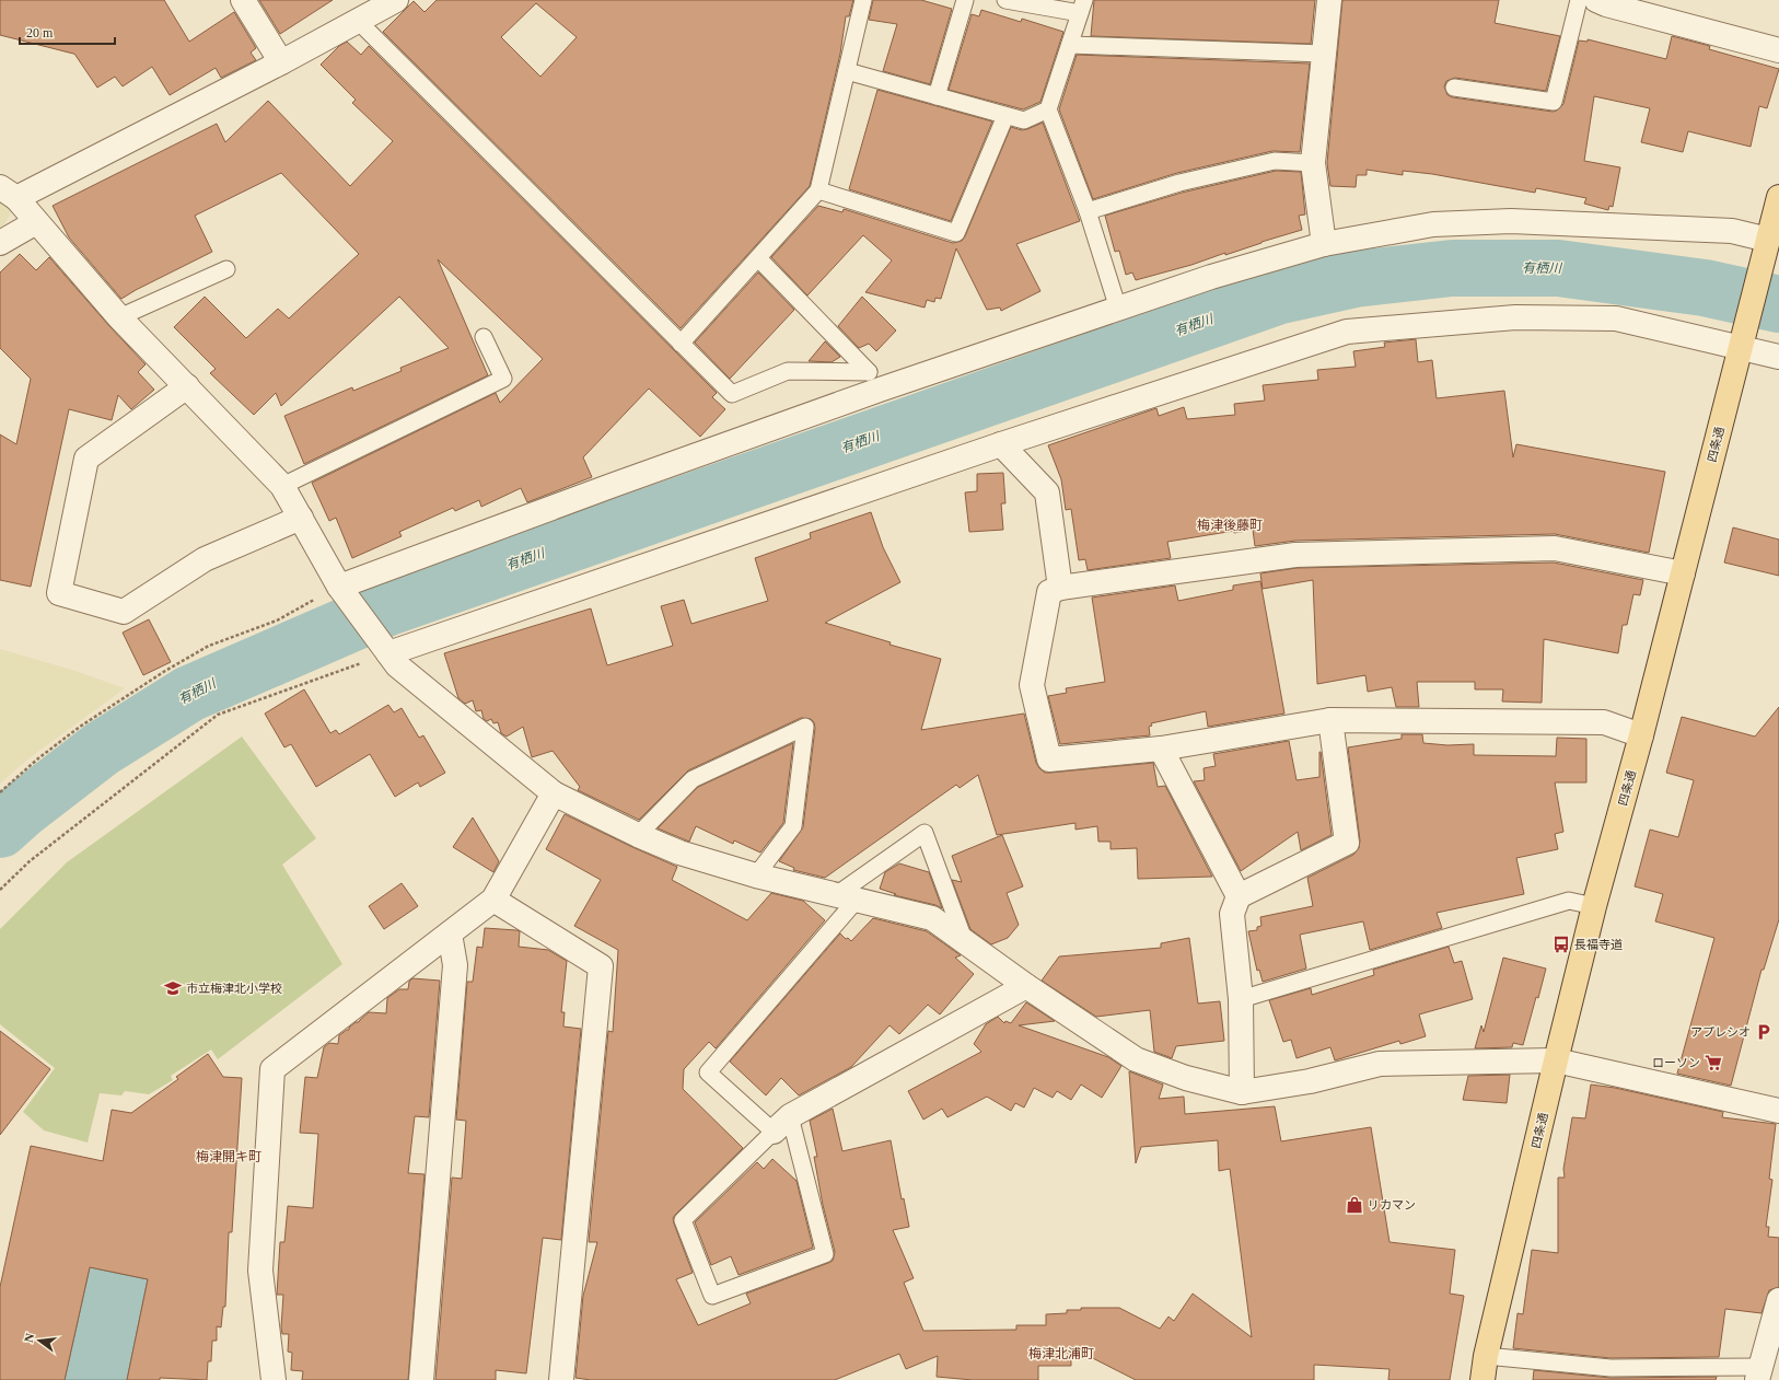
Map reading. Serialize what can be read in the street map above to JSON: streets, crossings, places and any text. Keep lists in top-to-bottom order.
{
  "streets": {
    "main road": ["四条通"]
  },
  "districts": ["梅津後藤町", "梅津開キ町", "梅津北浦町"],
  "water": ["有栖川"],
  "places": {
    "bus stop": ["長福寺道"],
    "school or university": ["市立梅津北小学校"],
    "parking": ["アプレシオ"],
    "supermarket": ["ローソン"],
    "shop": ["リカマン"]
  },
  "scale_bar": "20 m",
  "north": "left"
}
